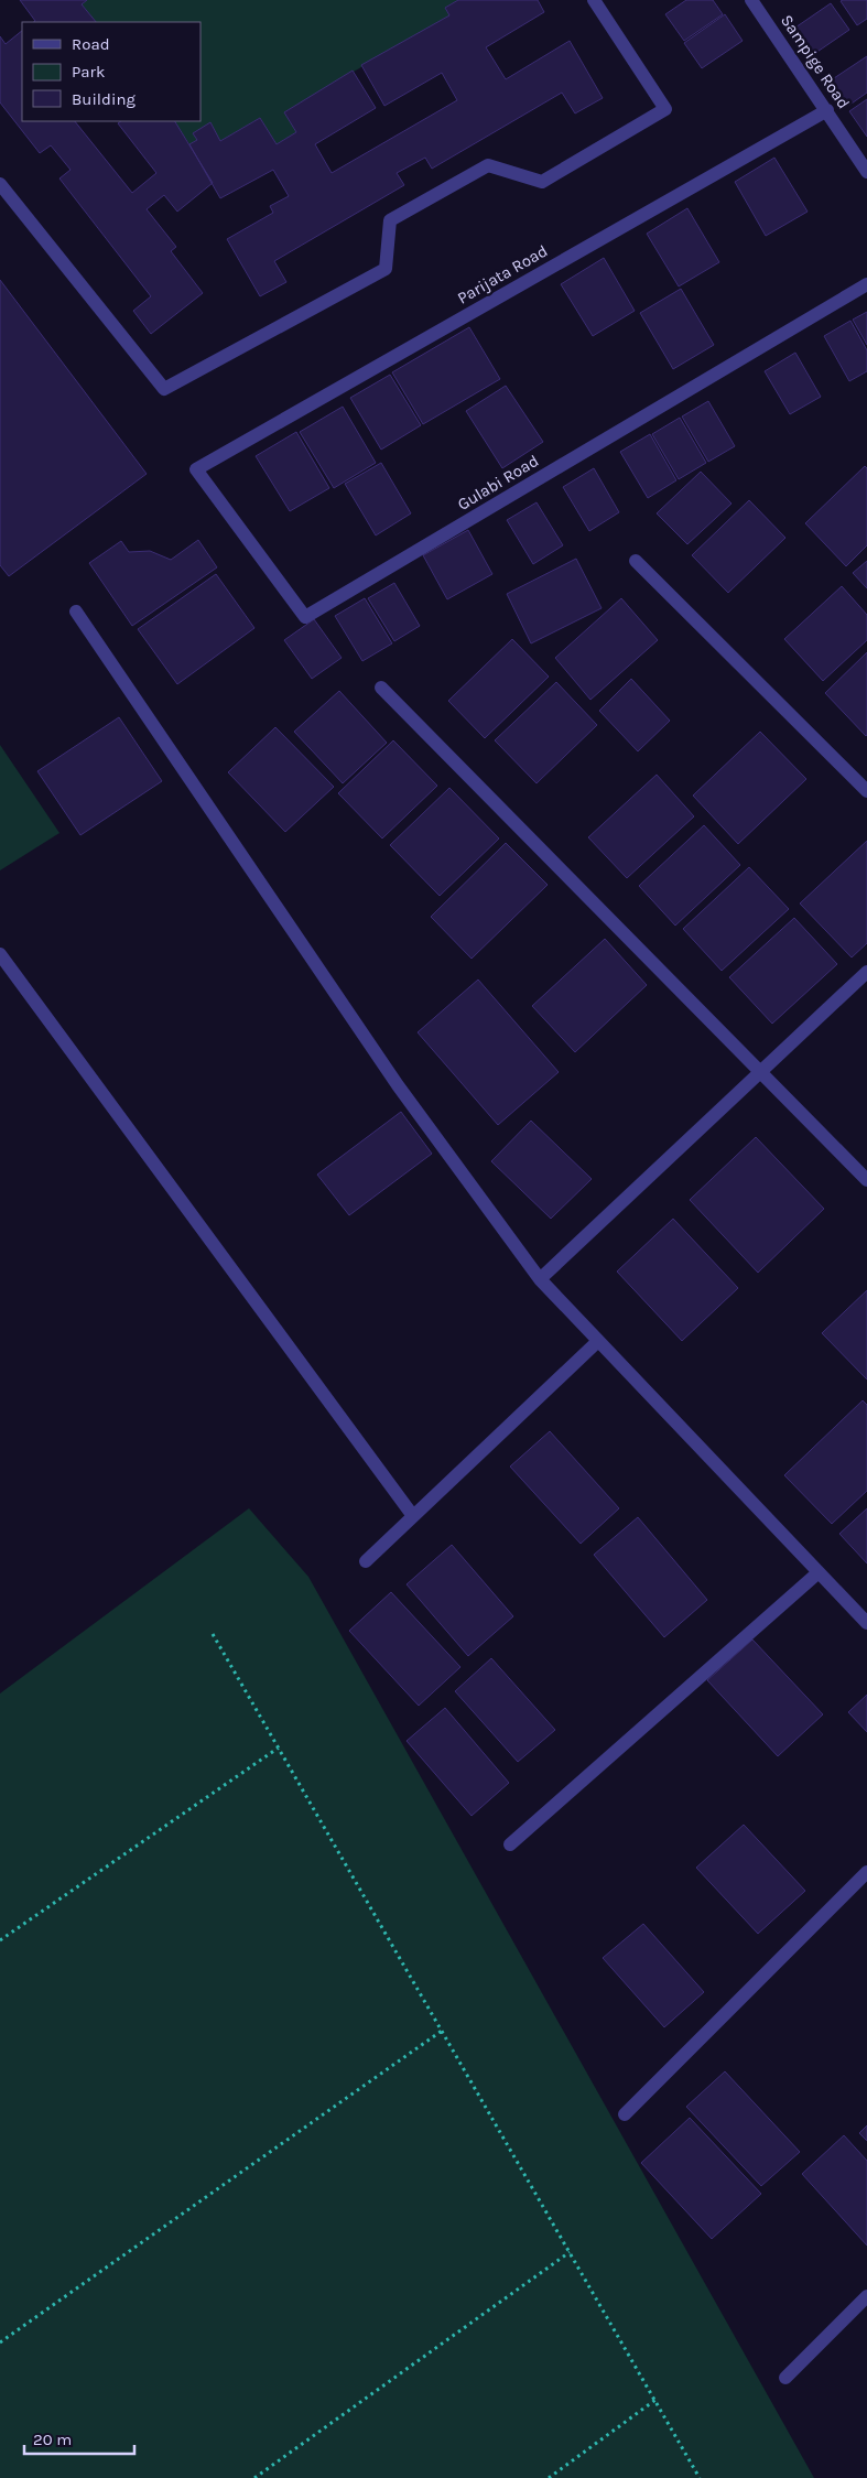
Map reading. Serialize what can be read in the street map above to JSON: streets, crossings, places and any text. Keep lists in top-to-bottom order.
{
  "streets": {
    "street": ["Sampige Road", "Parijata Road", "Gulabi Road"]
  },
  "crossings": [
    ["Sampige Road", "Parijata Road"],
    ["Parijata Road", "Gulabi Road"]
  ],
  "legend": ["Road", "Park", "Building"],
  "scale_bar": "20 m"
}
